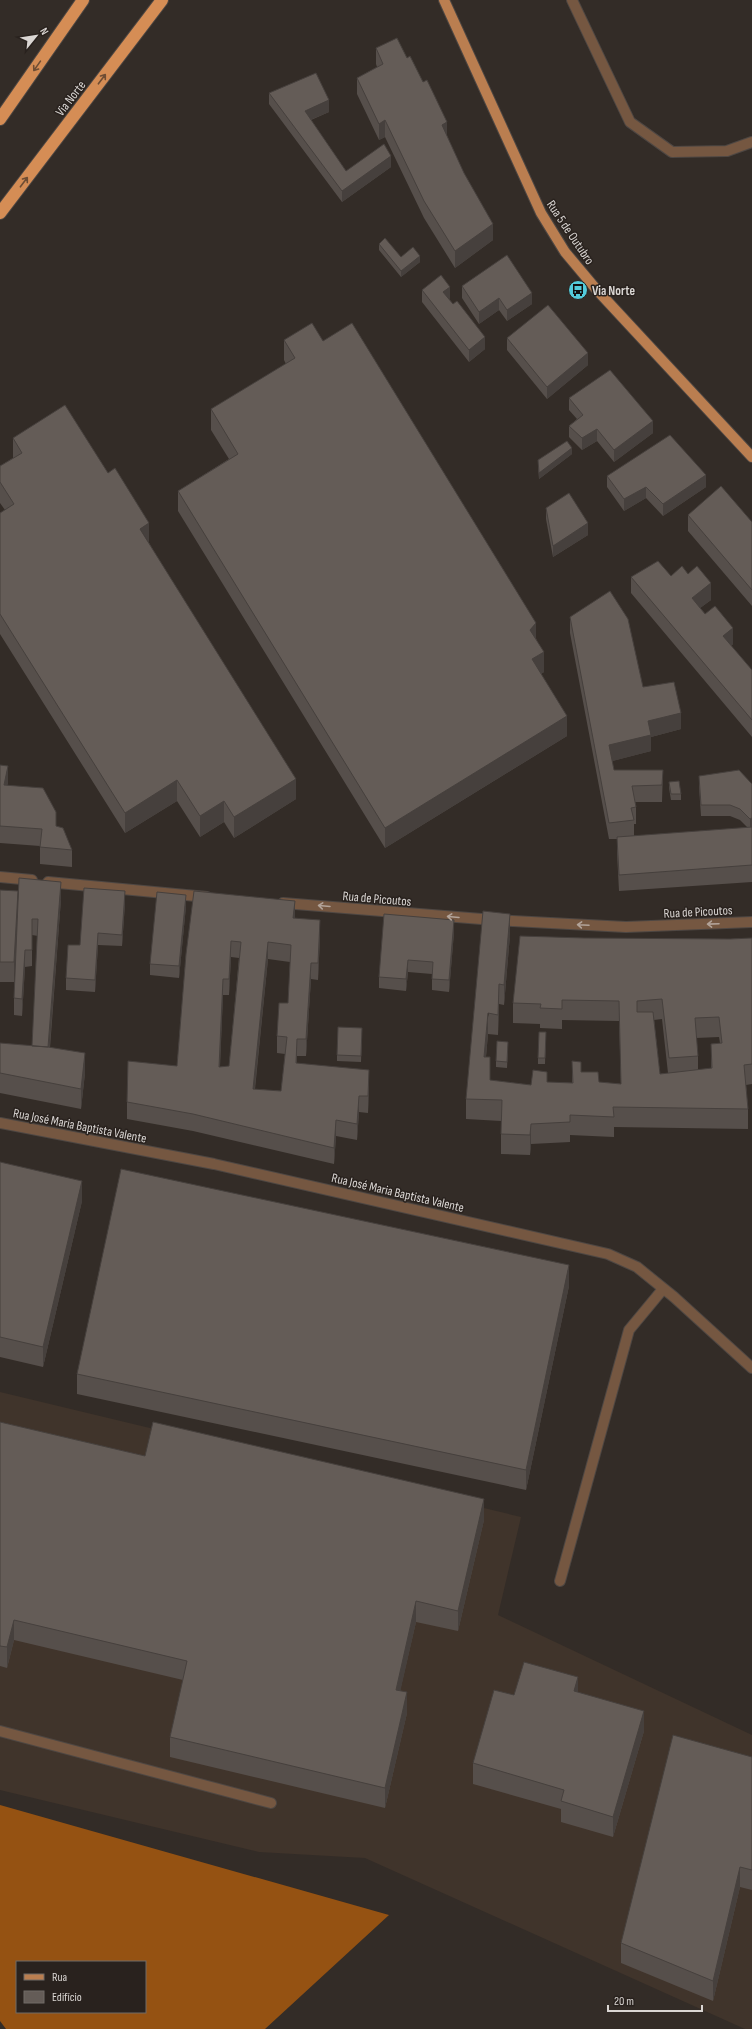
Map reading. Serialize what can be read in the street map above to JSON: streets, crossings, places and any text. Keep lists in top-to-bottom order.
{
  "streets": {
    "highway": ["Via Norte"],
    "main road": ["Rua 5 de Outubro"],
    "street": ["Rua de Picoutos", "Rua José Maria Baptista Valente"]
  },
  "one_way": ["Rua de Picoutos"],
  "places": {
    "bus stop": ["Via Norte"]
  },
  "legend": ["Rua", "Edifício"],
  "scale_bar": "20 m",
  "north": "top right"
}
